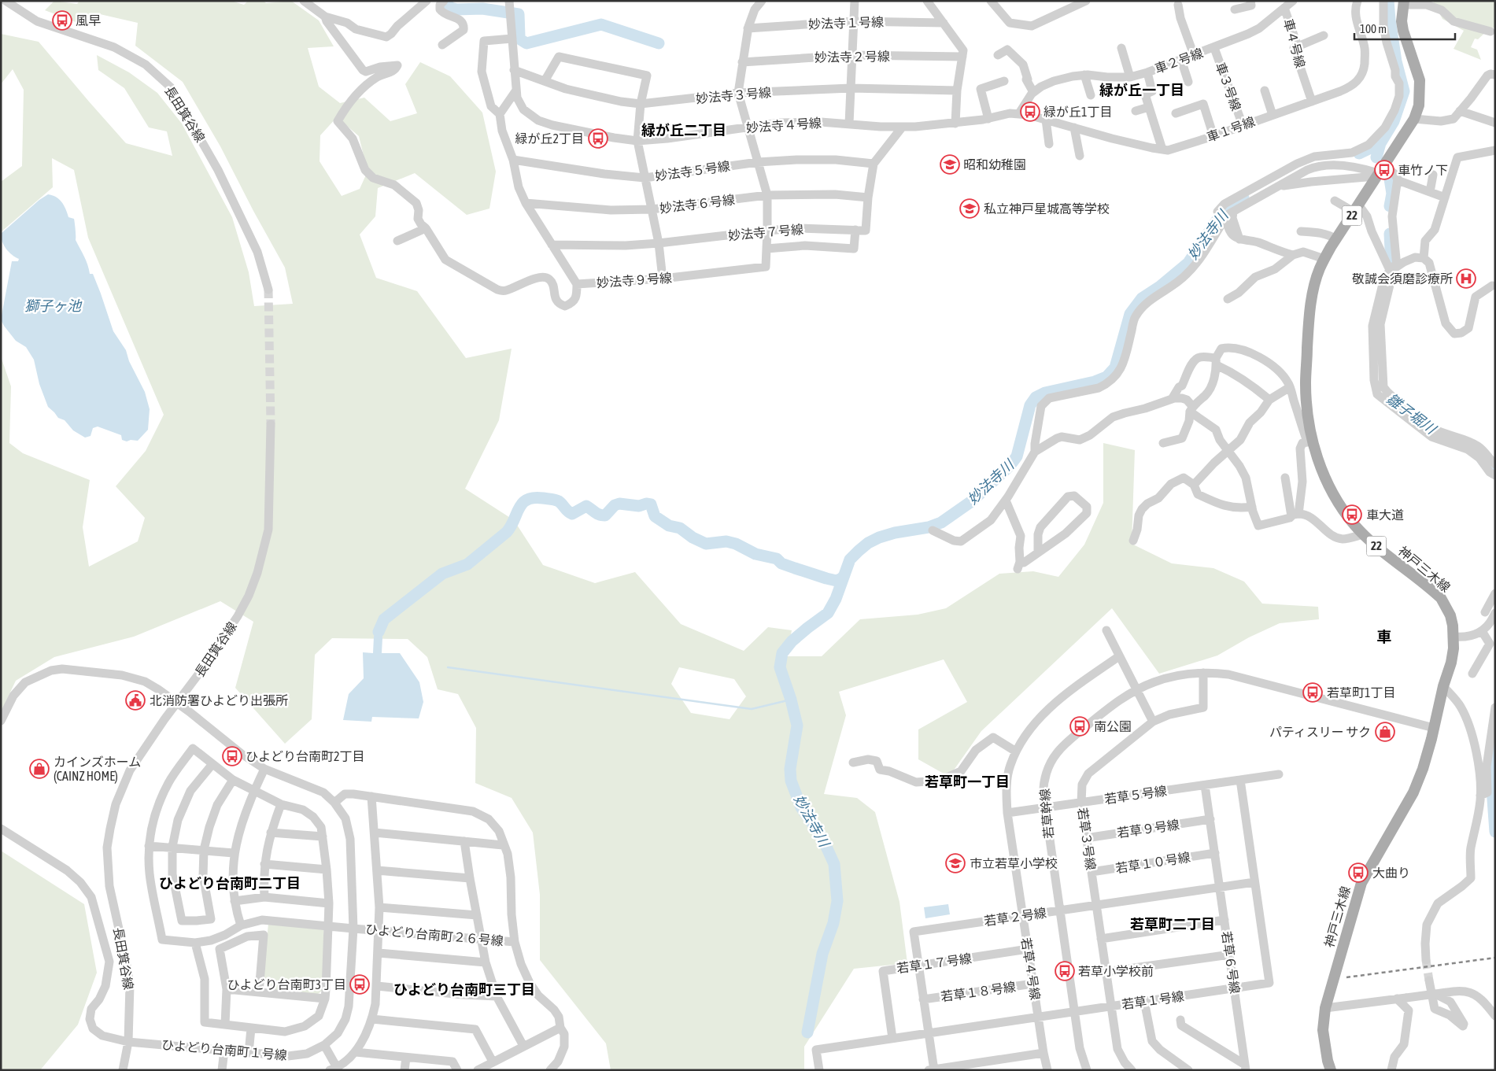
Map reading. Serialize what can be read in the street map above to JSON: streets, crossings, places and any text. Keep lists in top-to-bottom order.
{
  "streets": {
    "main road": ["22", "神戸三木線"],
    "street": [
      "妙法寺１号線",
      "車４号線",
      "妙法寺２号線",
      "車２号線",
      "車３号線",
      "妙法寺３号線",
      "長田箕谷線",
      "妙法寺４号線",
      "車１号線",
      "妙法寺５号線",
      "妙法寺６号線",
      "妙法寺７号線",
      "妙法寺９号線",
      "若草５号線",
      "若草幹線",
      "若草９号線",
      "若草３号線",
      "若草１０号線",
      "若草２号線",
      "ひよどり台南町２６号線",
      "若草６号線",
      "若草１７号線",
      "若草４号線",
      "若草１８号線",
      "若草１号線",
      "ひよどり台南町１号線"
    ]
  },
  "crossings": [
    ["車４号線", "車２号線"],
    ["車４号線", "車１号線"],
    ["車２号線", "車３号線"],
    ["車２号線", "妙法寺４号線"],
    ["車２号線", "車１号線"],
    ["車３号線", "車１号線"],
    ["妙法寺３号線", "妙法寺４号線"],
    ["妙法寺３号線", "妙法寺９号線"],
    ["長田箕谷線", "ひよどり台南町１号線"],
    ["妙法寺４号線", "車１号線"],
    ["妙法寺４号線", "妙法寺９号線"],
    ["妙法寺５号線", "妙法寺９号線"],
    ["妙法寺６号線", "妙法寺９号線"],
    ["妙法寺７号線", "妙法寺９号線"],
    ["神戸三木線", "若草幹線"],
    ["若草５号線", "若草幹線"],
    ["若草５号線", "若草３号線"],
    ["若草５号線", "若草６号線"],
    ["若草５号線", "若草４号線"],
    ["若草５号線", "若草１号線"],
    ["若草幹線", "若草３号線"],
    ["若草幹線", "若草２号線"],
    ["若草幹線", "若草１号線"],
    ["若草９号線", "若草３号線"],
    ["若草９号線", "若草６号線"],
    ["若草３号線", "若草１０号線"],
    ["若草３号線", "若草２号線"],
    ["若草３号線", "若草１号線"],
    ["若草１０号線", "若草６号線"],
    ["若草２号線", "若草６号線"],
    ["若草２号線", "若草１７号線"],
    ["若草２号線", "若草４号線"],
    ["若草２号線", "若草１８号線"],
    ["若草２号線", "若草１号線"],
    ["ひよどり台南町２６号線", "ひよどり台南町１号線"],
    ["若草６号線", "若草１号線"],
    ["若草１７号線", "若草４号線"],
    ["若草１７号線", "若草１号線"],
    ["若草４号線", "若草１８号線"],
    ["若草４号線", "若草１号線"]
  ],
  "districts": [
    "緑が丘一丁目",
    "緑が丘二丁目",
    "車",
    "若草町一丁目",
    "ひよどり台南町二丁目",
    "若草町二丁目",
    "ひよどり台南町三丁目"
  ],
  "water": ["妙法寺川", "獅子ヶ池", "雛子堀川"],
  "places": {
    "bus stop": [
      "風早",
      "緑が丘1丁目",
      "緑が丘2丁目",
      "車竹ノ下",
      "車大道",
      "若草町1丁目",
      "南公園",
      "ひよどり台南町2丁目",
      "大曲り",
      "若草小学校前",
      "ひよどり台南町3丁目"
    ],
    "school or university": ["昭和幼稚園", "私立神戸星城高等学校", "市立若草小学校"],
    "hospital": ["敬誠会須磨診療所"],
    "public building": ["北消防署ひよどり出張所"],
    "shop": ["パティスリー サク", "カインズホーム (CAINZ HOME)"]
  },
  "scale_bar": "100 m"
}
